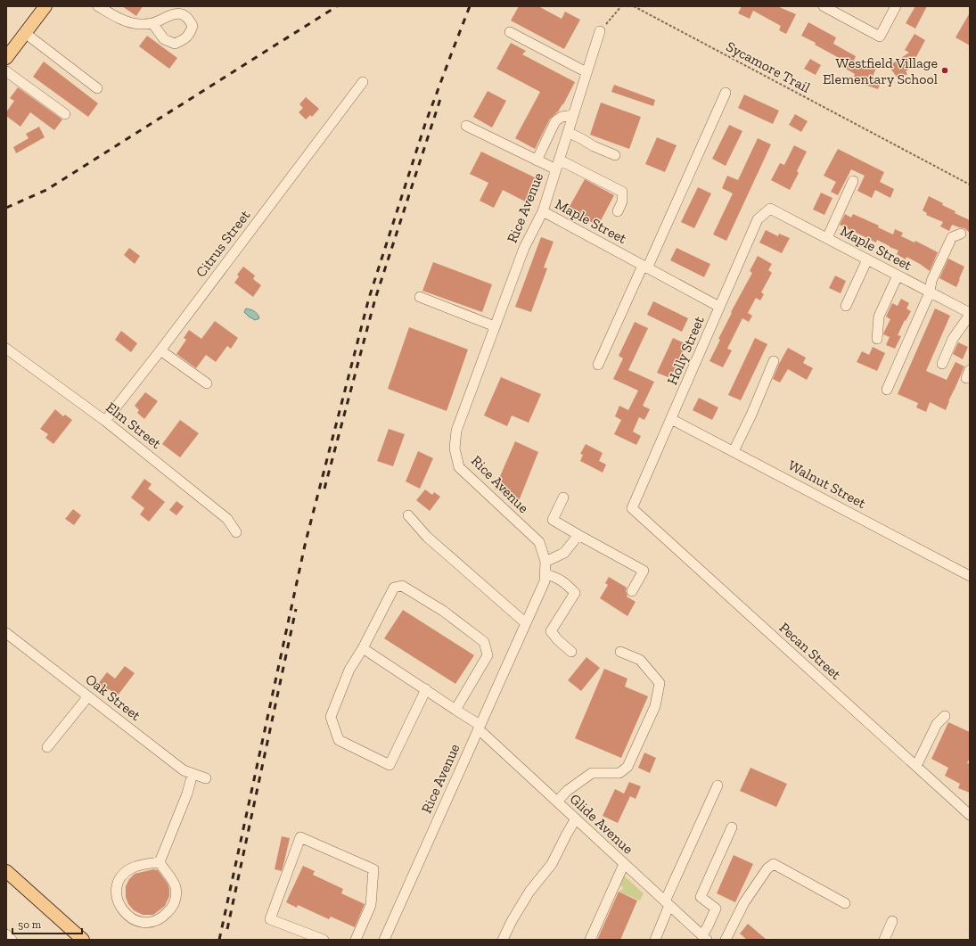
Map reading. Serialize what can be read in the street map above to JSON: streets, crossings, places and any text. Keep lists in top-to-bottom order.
{
  "streets": {
    "street": [
      "Rice Avenue",
      "Maple Street",
      "Citrus Street",
      "Holly Street",
      "Elm Street",
      "Walnut Street",
      "Pecan Street",
      "Oak Street",
      "Glide Avenue"
    ],
    "path": ["Sycamore Trail"]
  },
  "crossings": [
    ["Rice Avenue", "Maple Street"],
    ["Rice Avenue", "Glide Avenue"],
    ["Maple Street", "Holly Street"],
    ["Citrus Street", "Elm Street"],
    ["Holly Street", "Walnut Street"],
    ["Holly Street", "Pecan Street"]
  ],
  "places": ["Westfield Village Elementary School"],
  "scale_bar": "50 m"
}
